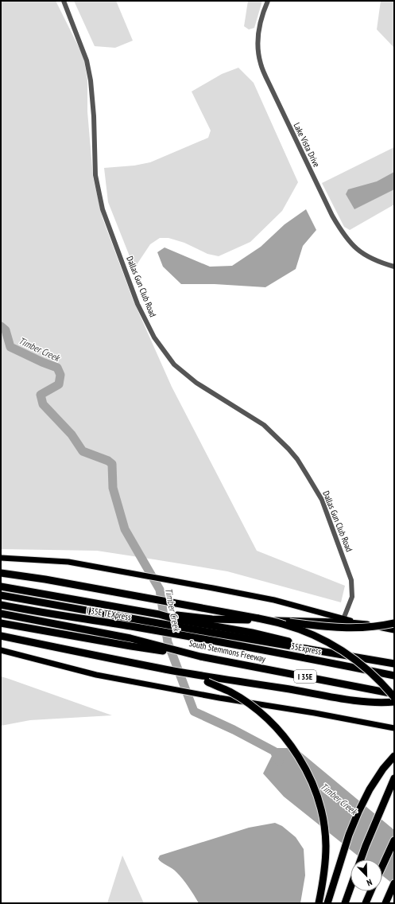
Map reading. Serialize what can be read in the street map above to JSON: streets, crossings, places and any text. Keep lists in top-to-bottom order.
{
  "streets": {
    "highway": [
      "I 35E TEXpress",
      "35Express",
      "South Stemmons Freeway",
      "I 35E"
    ],
    "street": ["Lake Vista Drive", "Dallas Gun Club Road"]
  },
  "crossings": [
    ["I 35E TEXpress", "35Express"]
  ],
  "water": ["Timber Creek"],
  "north": "bottom right"
}
